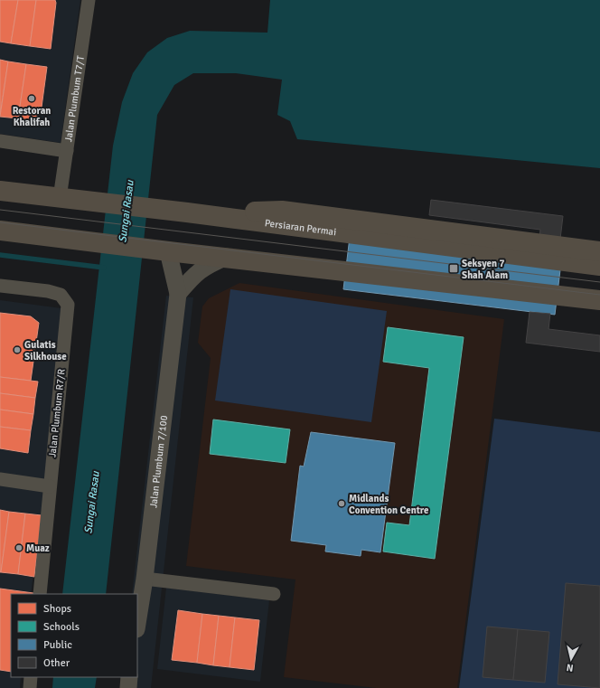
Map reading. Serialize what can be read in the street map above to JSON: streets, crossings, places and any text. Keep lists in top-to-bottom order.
{
  "streets": {
    "main road": ["Persiaran Permai"],
    "street": ["Jalan Plumbum T7/T", "Jalan Plumbum R7/R", "Jalan Plumbum 7/100"]
  },
  "crossings": [
    ["Jalan Plumbum T7/T", "Persiaran Permai"]
  ],
  "water": ["Sungai Rasau"],
  "places": {
    "other": [
      "Restoran Khalifah",
      "Gulatis Silkhouse",
      "Midlands Convention Centre",
      "Muaz"
    ],
    "transit": ["Seksyen 7 Shah Alam"]
  },
  "legend": [
    "Shops",
    "Schools",
    "Public",
    "Other"
  ],
  "north": "bottom"
}
